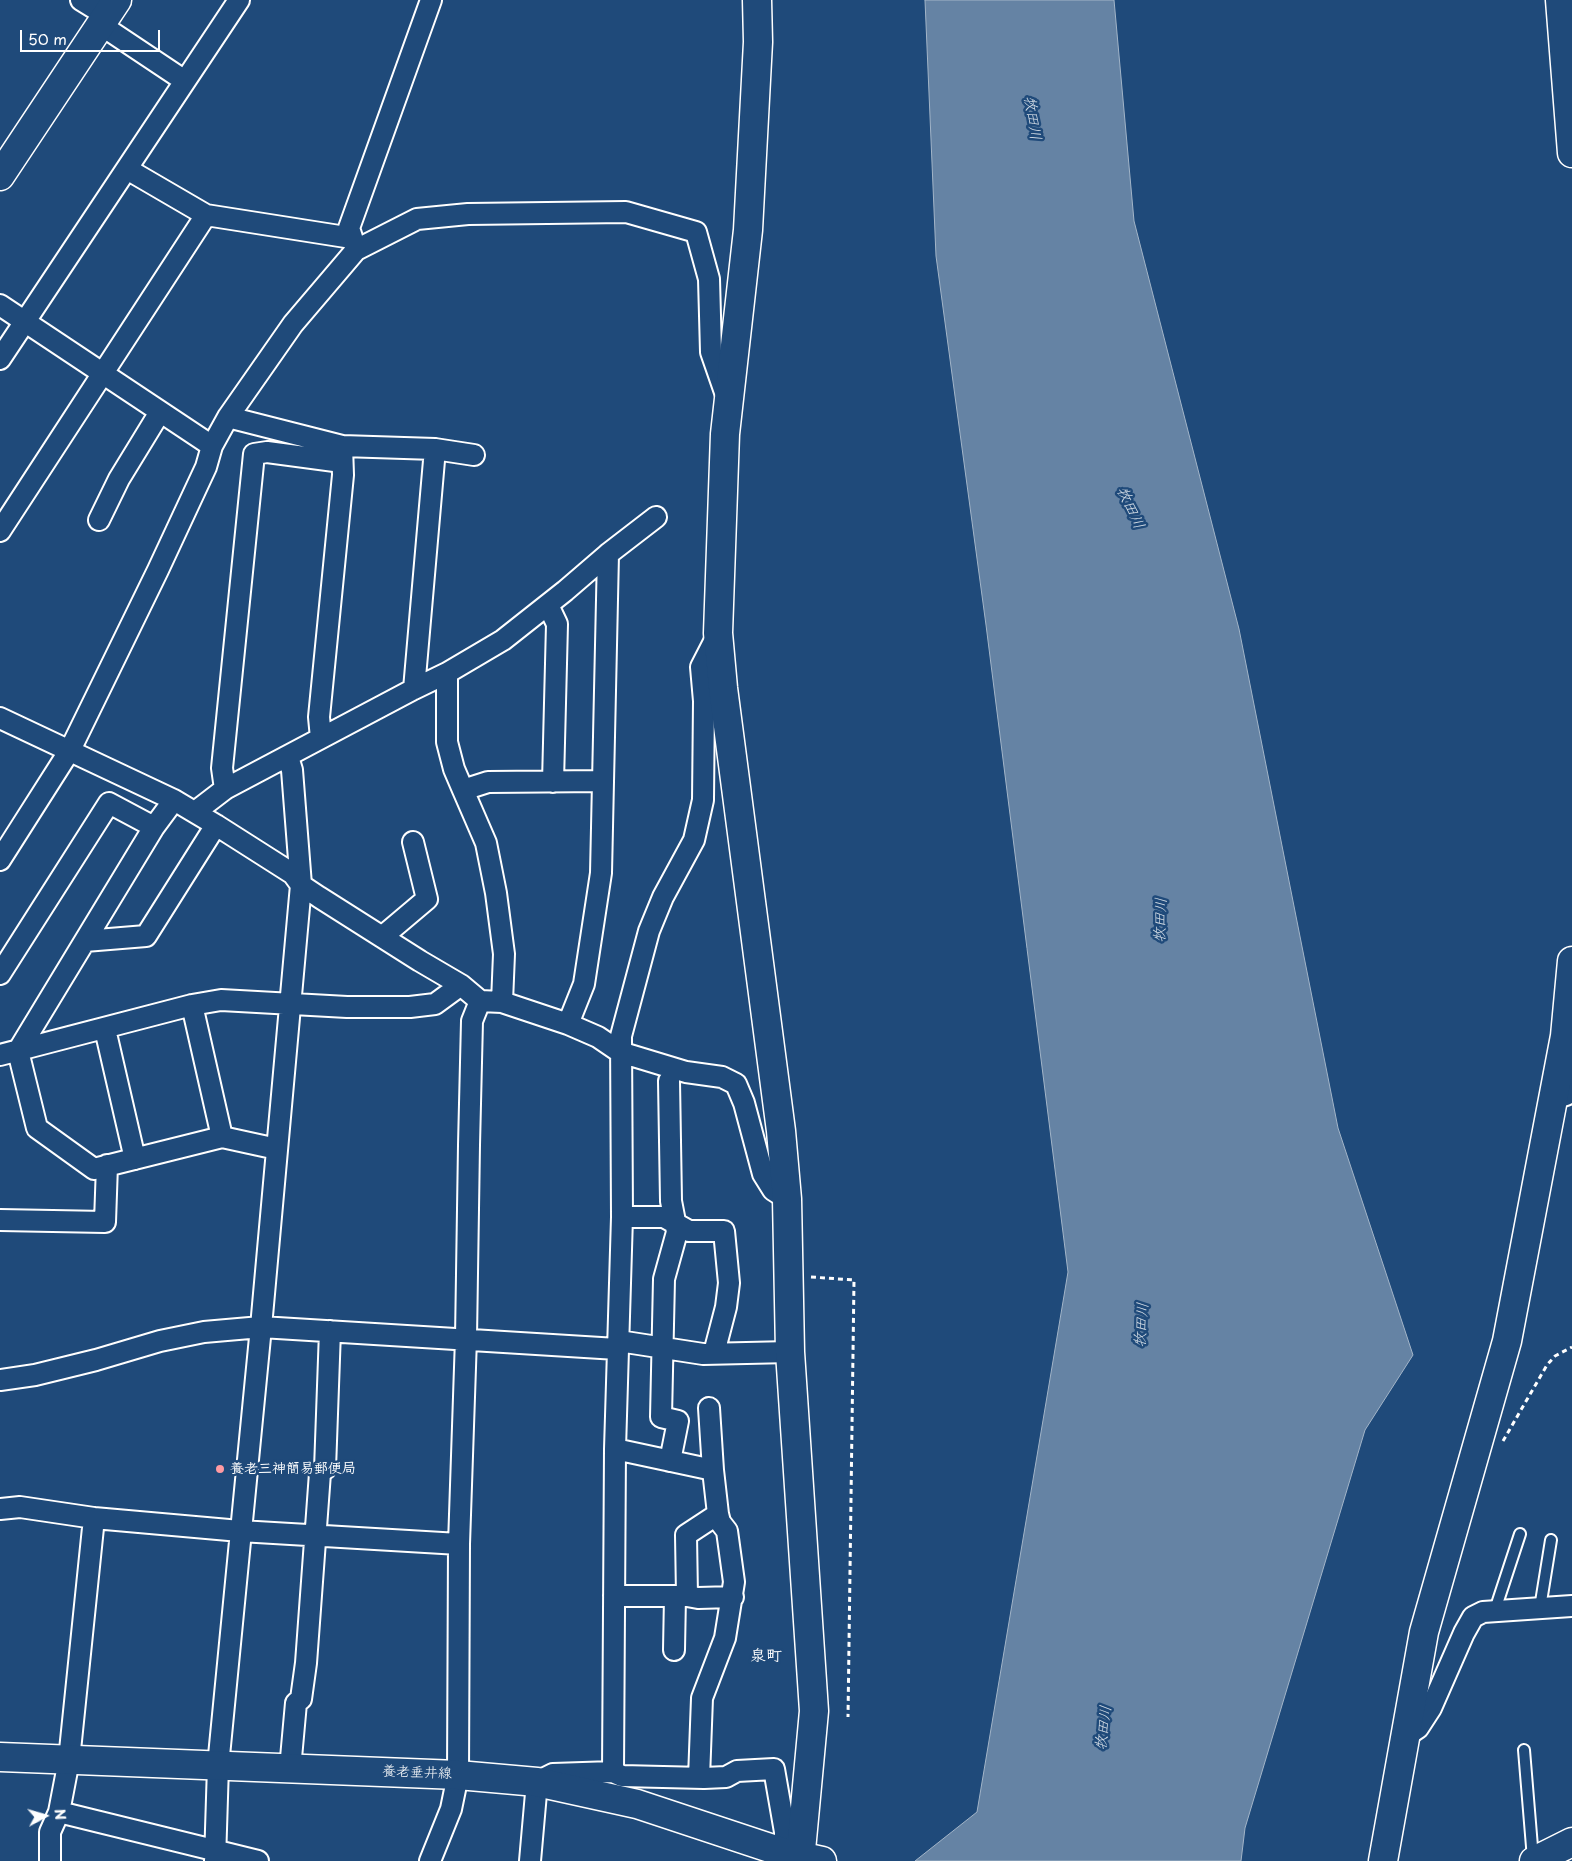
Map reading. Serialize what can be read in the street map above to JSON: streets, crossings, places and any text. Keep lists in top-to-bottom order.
{
  "streets": {
    "street": ["養老垂井線"]
  },
  "districts": ["泉町"],
  "water": ["牧田川"],
  "places": ["養老三神簡易郵便局"],
  "scale_bar": "50 m",
  "north": "right"
}
